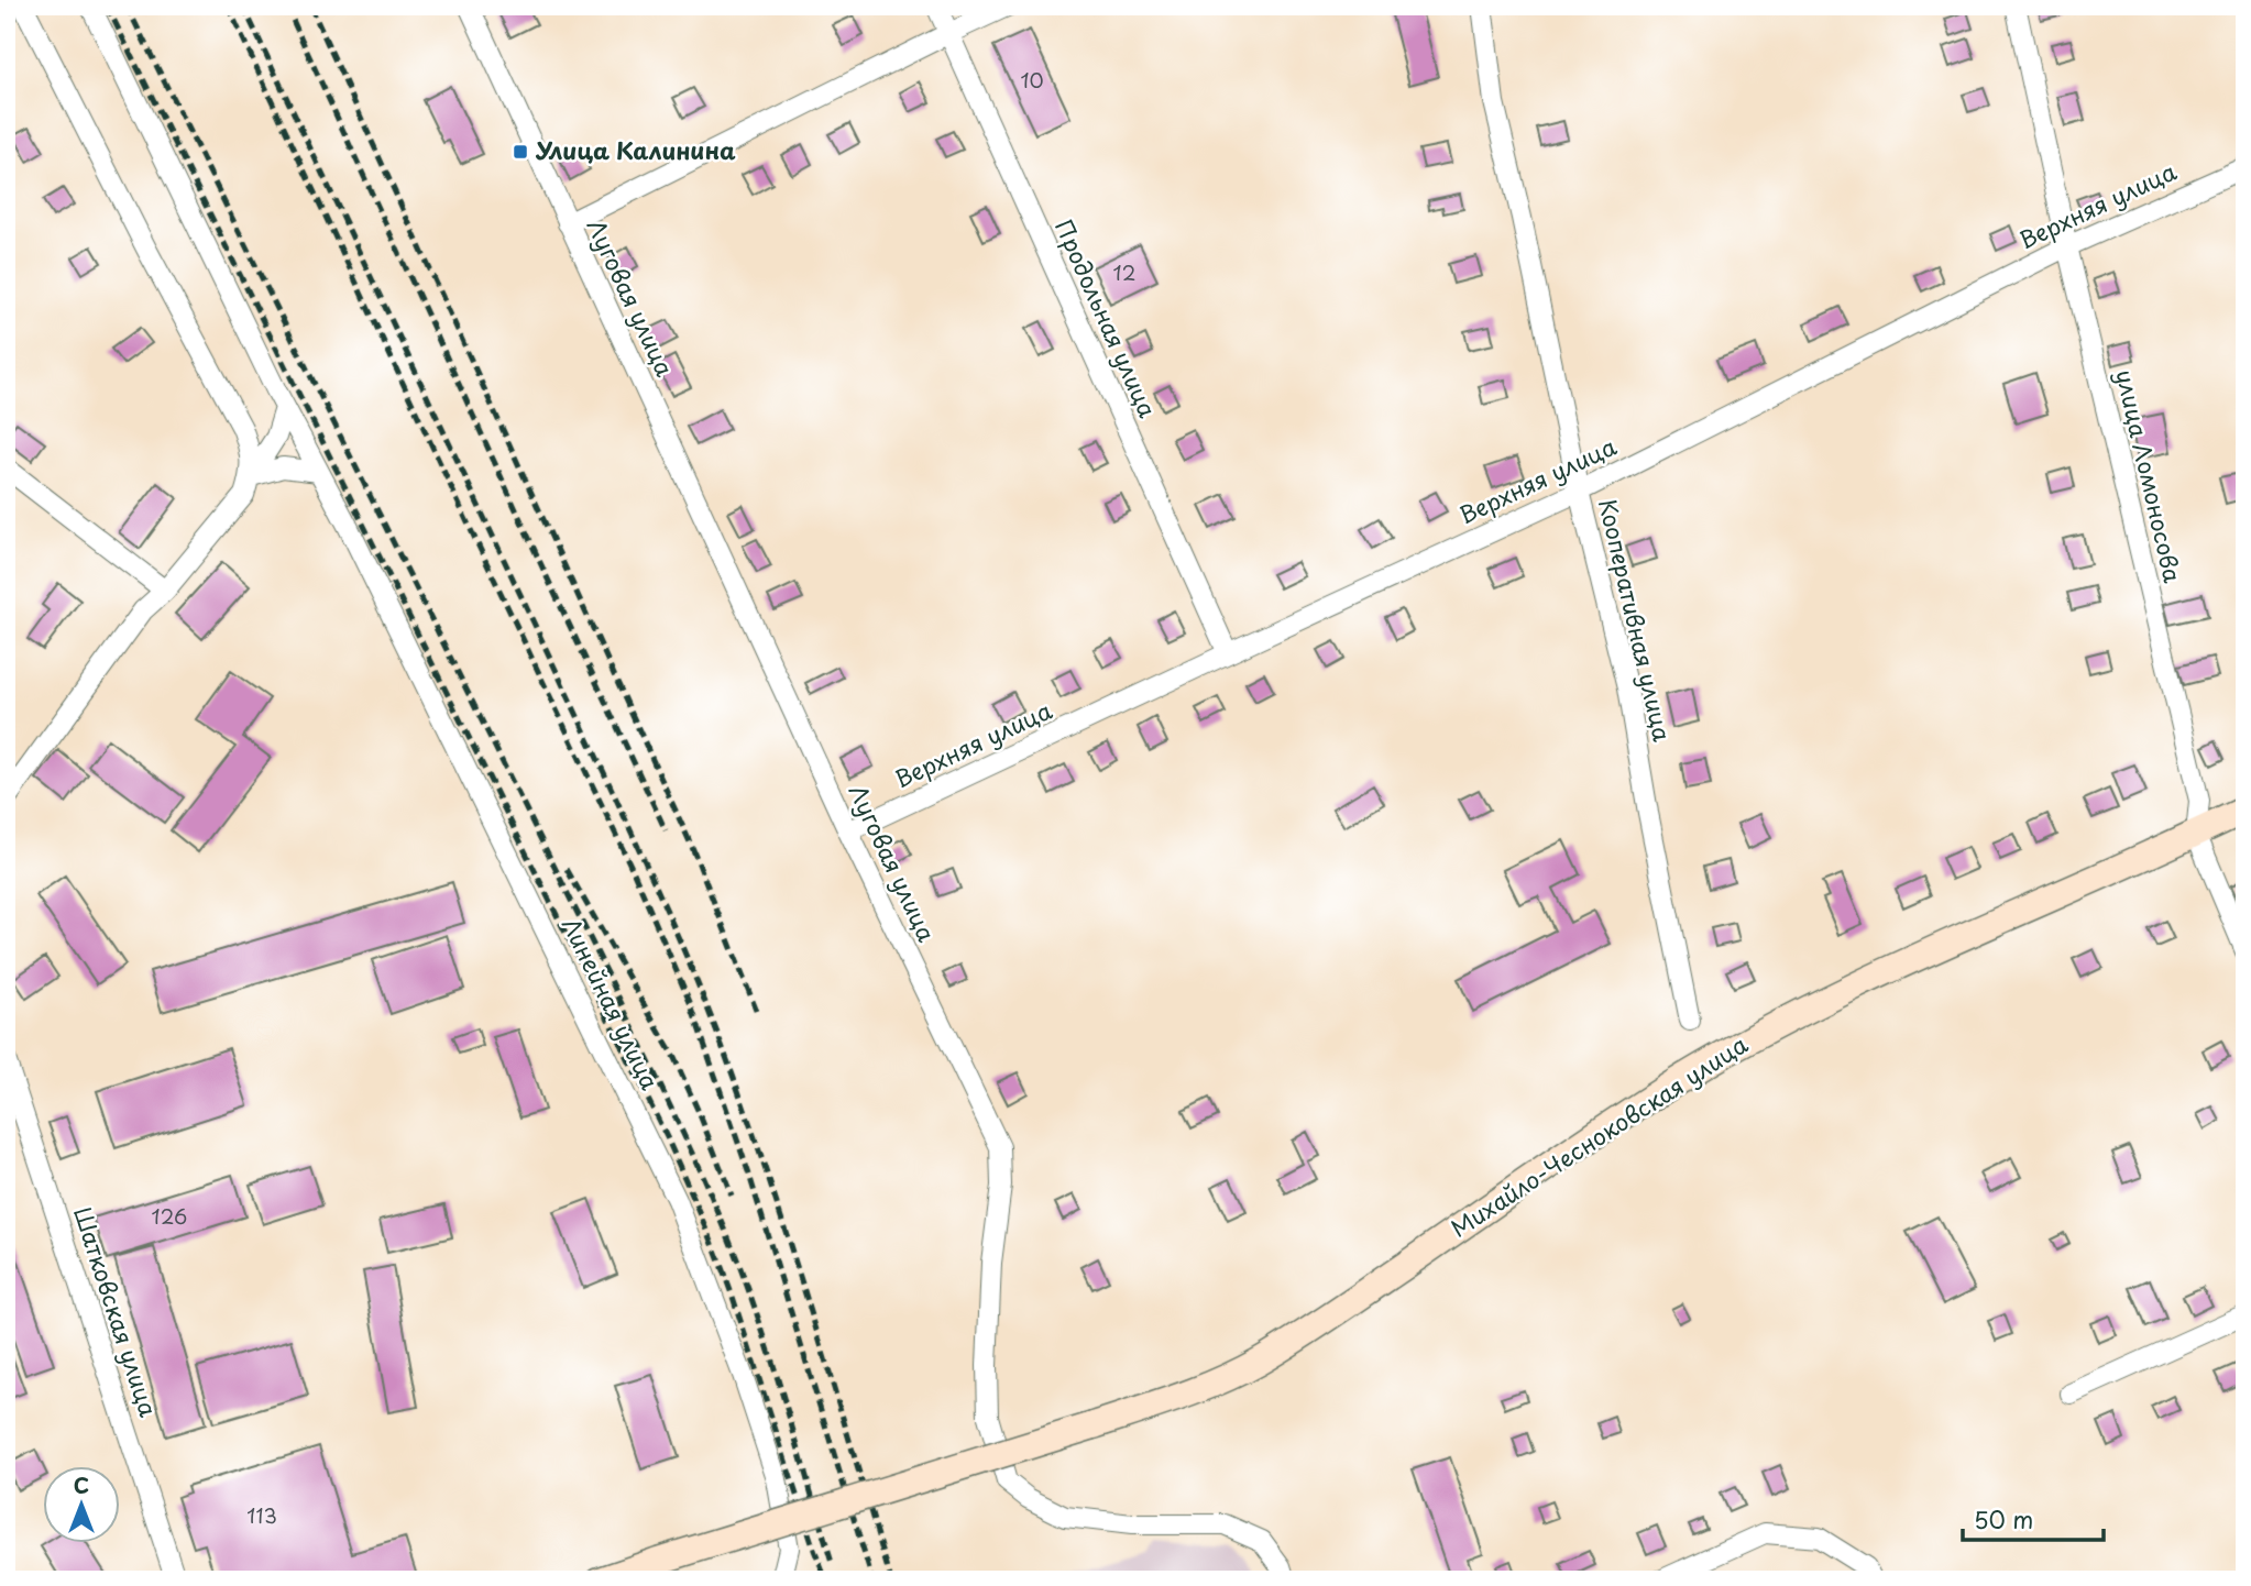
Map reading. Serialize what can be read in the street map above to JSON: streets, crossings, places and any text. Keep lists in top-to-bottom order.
{
  "streets": {
    "street": [
      "Верхняя улица",
      "Луговая улица",
      "Продольная улица",
      "улица Ломоносова",
      "Кооперативная улица",
      "Линейная улица",
      "Михайло-Чесноковская улица",
      "Шатковская улица"
    ]
  },
  "crossings": [
    ["Верхняя улица", "Луговая улица"],
    ["Верхняя улица", "Продольная улица"],
    ["Верхняя улица", "улица Ломоносова"],
    ["Верхняя улица", "Кооперативная улица"],
    ["улица Ломоносова", "Михайло-Чесноковская улица"]
  ],
  "places": {
    "transit": ["Улица Калинина"]
  },
  "house_numbers": [
    "10",
    "12",
    "126",
    "113"
  ],
  "scale_bar": "50 m",
  "north": "top"
}
